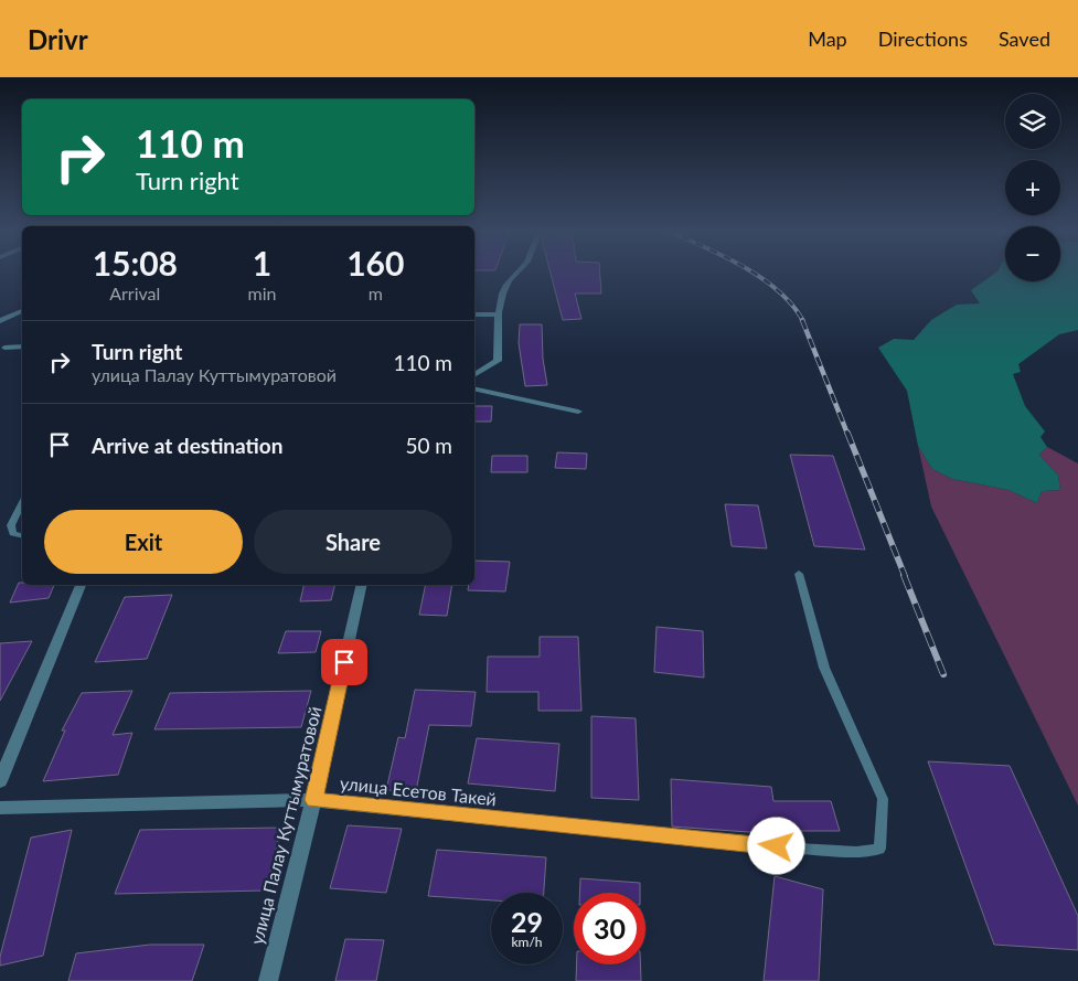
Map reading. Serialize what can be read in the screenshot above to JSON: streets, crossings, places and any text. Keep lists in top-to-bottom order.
{
  "streets": {
    "street": ["улица Есетов Такей", "улица Палау Куттымуратовой"]
  },
  "crossings": [
    ["улица Есетов Такей", "улица Палау Куттымуратовой"]
  ],
  "page": {
    "header": "Drivr",
    "nav": ["Map", "Directions", "Saved"],
    "map_buttons": ["+", "−"],
    "turn": ["110 m", "Turn right"],
    "eta": [
      "15:08",
      "Arrival",
      "1",
      "min",
      "160",
      "m"
    ],
    "list": [
      {
        "name": "Turn right",
        "note": "улица Палау Куттымуратовой",
        "value": "110 m"
      },
      {
        "name": "Arrive at destination",
        "value": "50 m"
      }
    ],
    "buttons": ["Exit", "Share"],
    "speed": "29 km/h",
    "limit": "30"
  }
}
